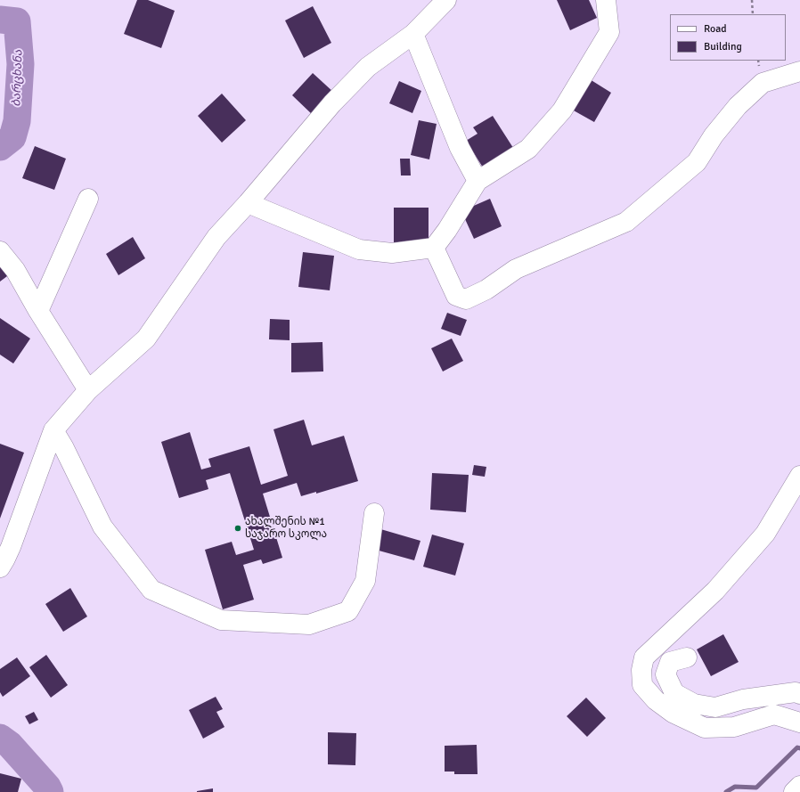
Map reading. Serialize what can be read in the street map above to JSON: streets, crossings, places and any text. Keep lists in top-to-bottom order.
{
  "water": ["ბარცხანა"],
  "places": ["ახალშენის №1 საჯარო სკოლა"],
  "legend": ["Road", "Building"]
}
